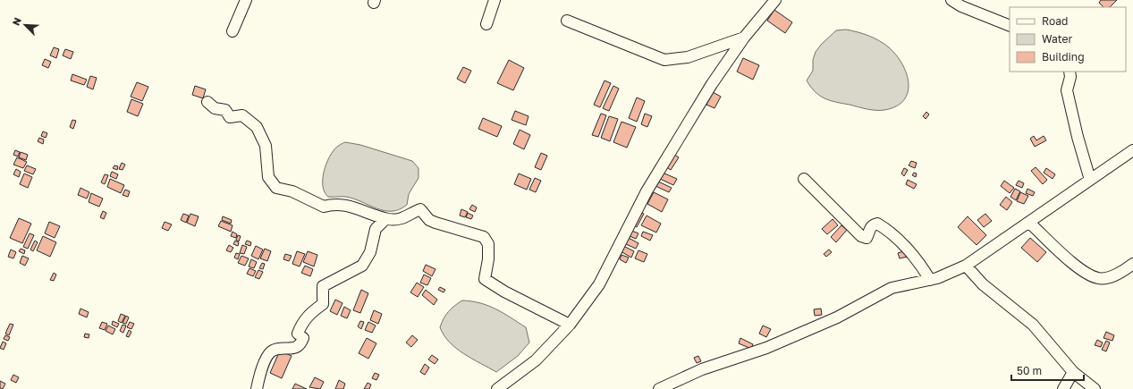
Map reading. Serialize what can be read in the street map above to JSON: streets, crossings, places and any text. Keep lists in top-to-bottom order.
{
  "legend": ["Road", "Water", "Building"],
  "scale_bar": "50 m",
  "north": "top left"
}
